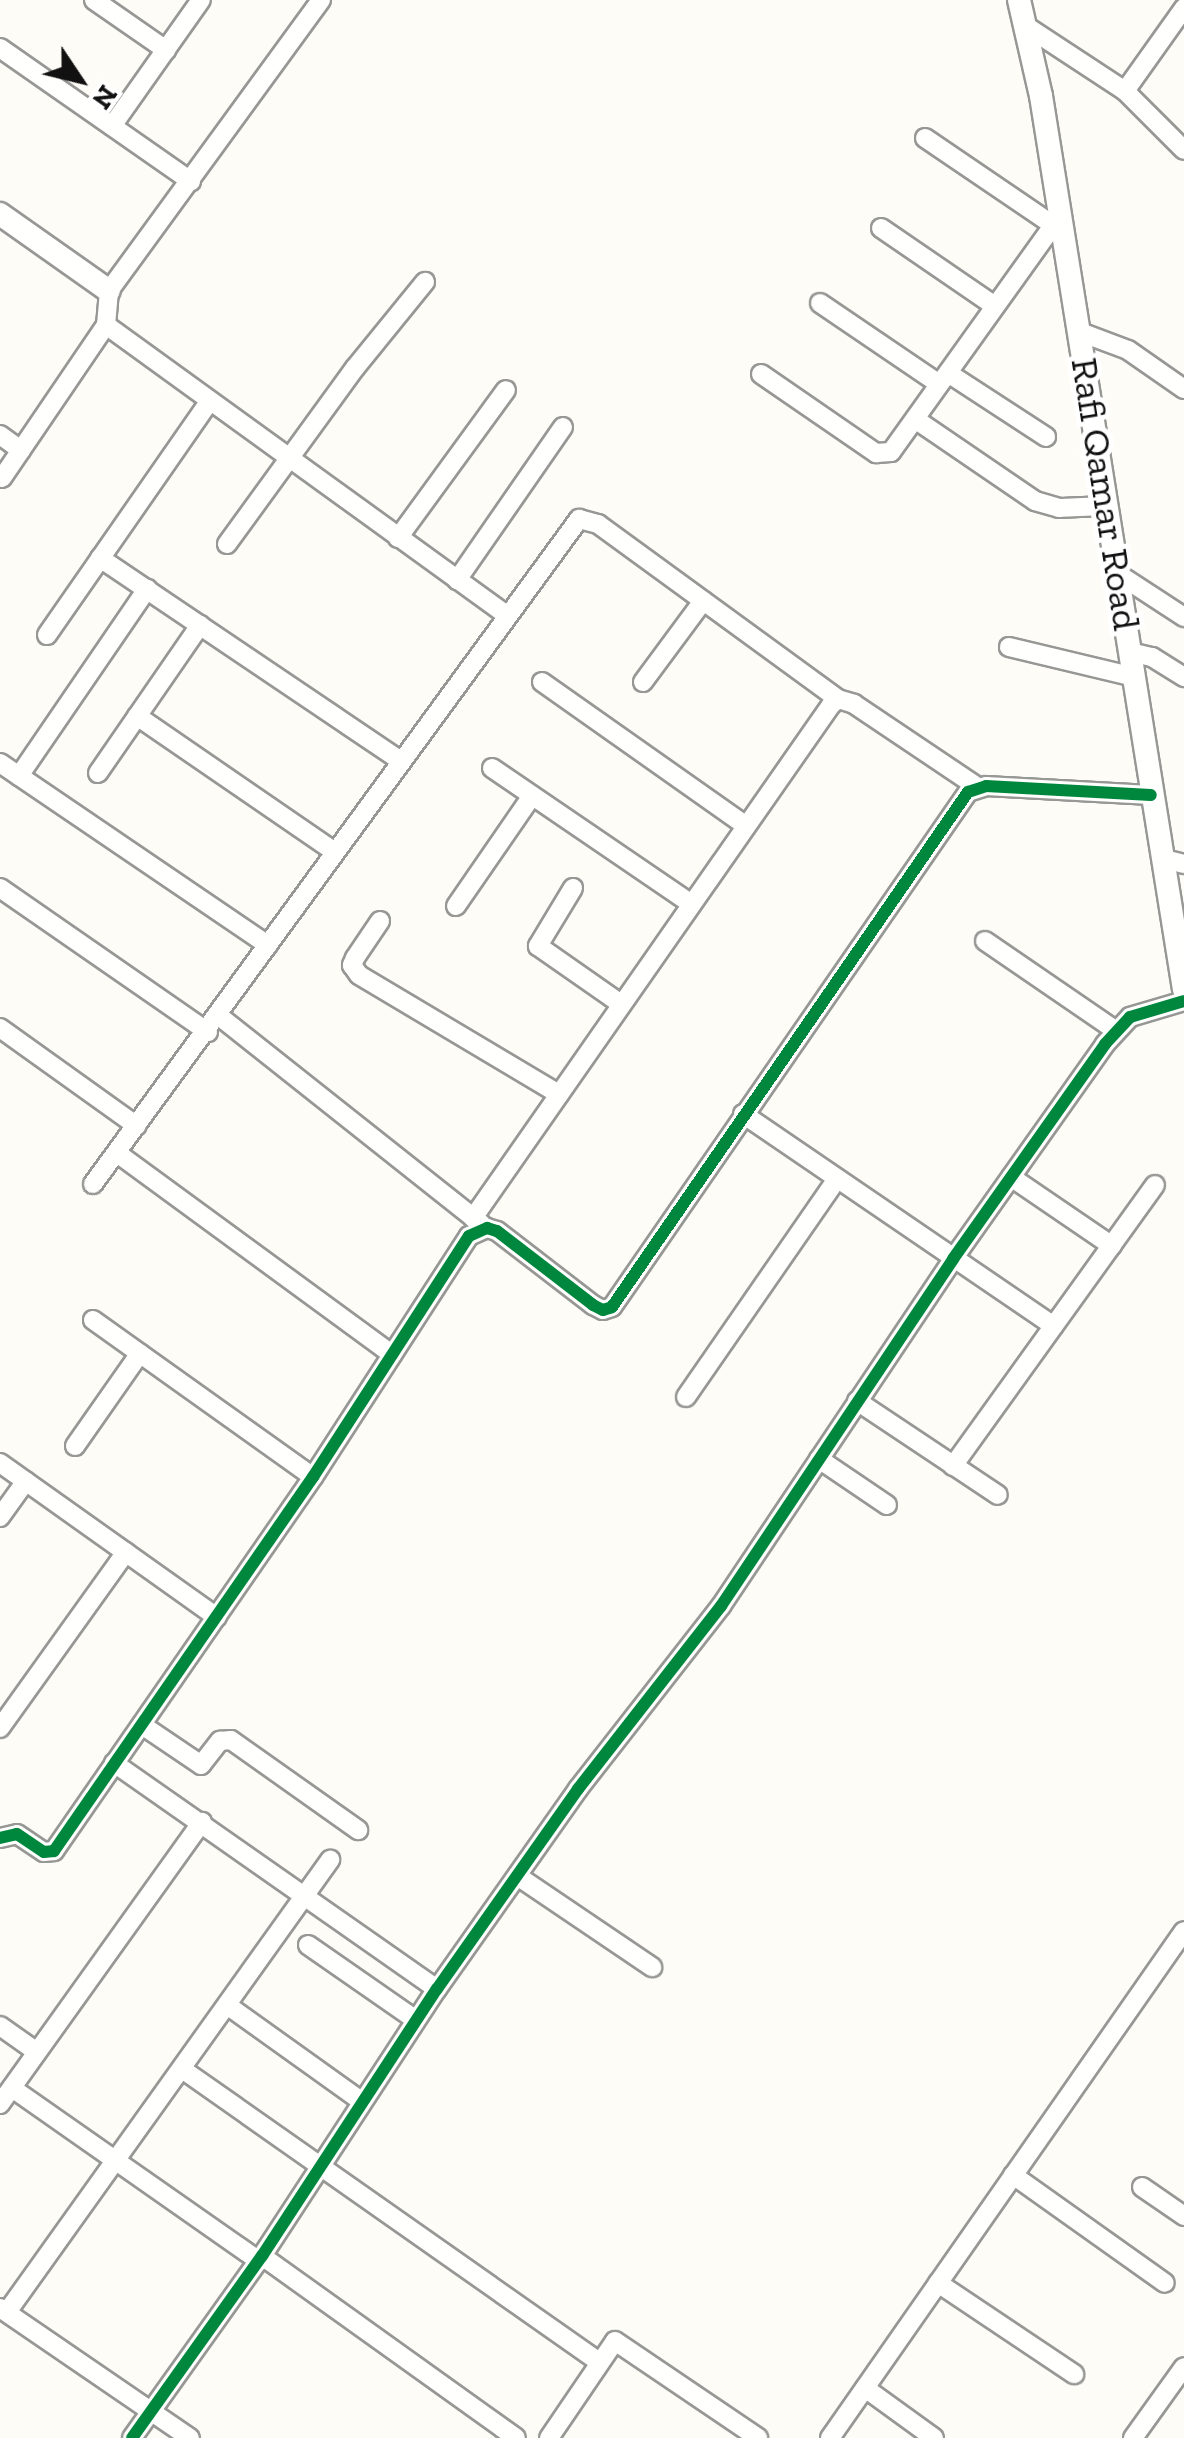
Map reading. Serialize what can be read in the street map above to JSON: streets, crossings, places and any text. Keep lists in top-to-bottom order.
{
  "streets": {
    "street": ["Rafi Qamar Road"]
  },
  "north": "bottom right"
}
